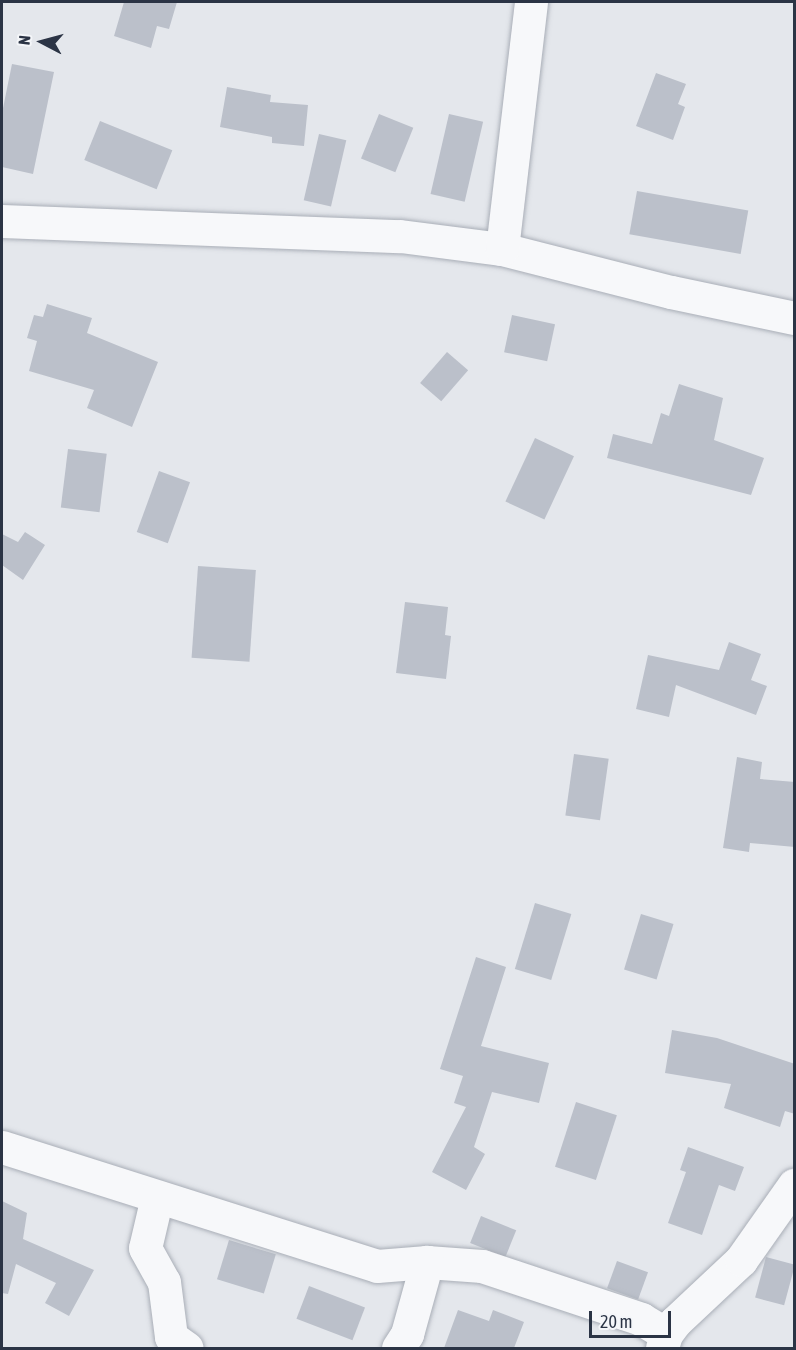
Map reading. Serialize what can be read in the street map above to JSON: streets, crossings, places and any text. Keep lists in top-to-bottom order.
{
  "scale_bar": "20 m",
  "north": "left"
}
